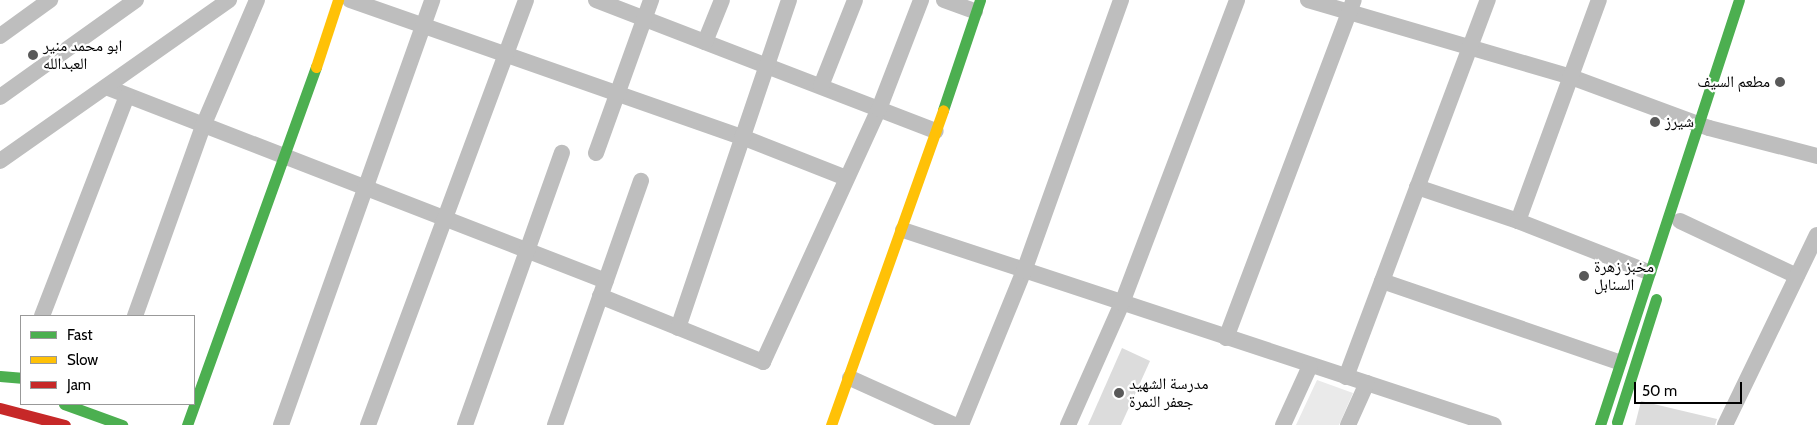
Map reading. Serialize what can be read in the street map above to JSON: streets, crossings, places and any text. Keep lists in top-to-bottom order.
{
  "places": [
    "ابو محمد منير العبدالله",
    "مطعم السيف",
    "شيرز",
    "مخبز زهرة السنابل",
    "مدرسة الشهيد جعفر النمرة"
  ],
  "legend": ["Fast", "Slow", "Jam"],
  "scale_bar": "50 m"
}
